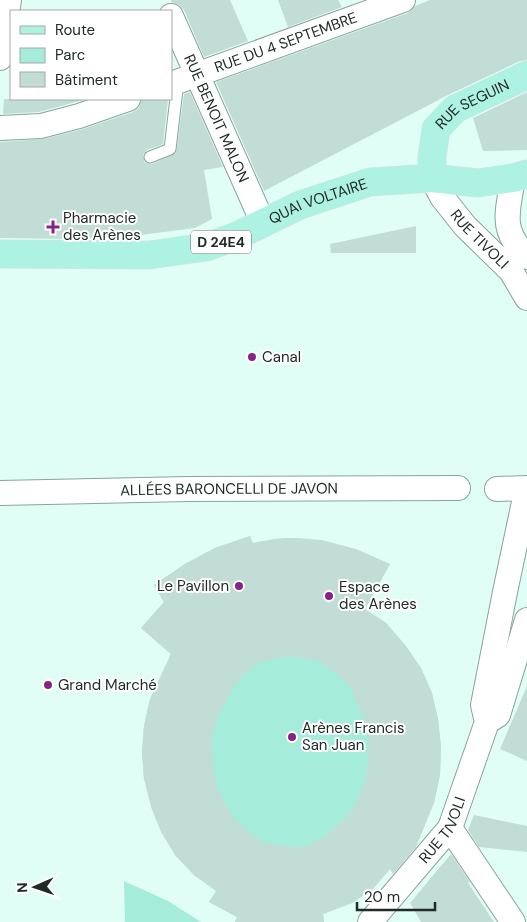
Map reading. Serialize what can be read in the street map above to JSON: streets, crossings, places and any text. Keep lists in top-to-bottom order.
{
  "streets": {
    "main road": ["RUE SEGUIN", "QUAI VOLTAIRE", "D 24E4"],
    "street": [
      "RUE DU 4 SEPTEMBRE",
      "RUE BENOIT MALON",
      "RUE TIVOLI",
      "ALLÉES BARONCELLI DE JAVON"
    ]
  },
  "crossings": [
    ["RUE DU 4 SEPTEMBRE", "RUE BENOIT MALON"],
    ["RUE SEGUIN", "QUAI VOLTAIRE"],
    ["RUE SEGUIN", "RUE TIVOLI"],
    ["RUE SEGUIN", "D 24E4"],
    ["RUE BENOIT MALON", "QUAI VOLTAIRE"],
    ["QUAI VOLTAIRE", "RUE TIVOLI"],
    ["QUAI VOLTAIRE", "D 24E4"],
    ["RUE TIVOLI", "D 24E4"]
  ],
  "places": {
    "health": ["Pharmacie des Arènes"],
    "other": [
      "Canal",
      "Le Pavillon",
      "Espace des Arènes",
      "Grand Marché",
      "Arènes Francis San Juan"
    ]
  },
  "legend": ["Route", "Parc", "Bâtiment"],
  "scale_bar": "20 m",
  "north": "left"
}
